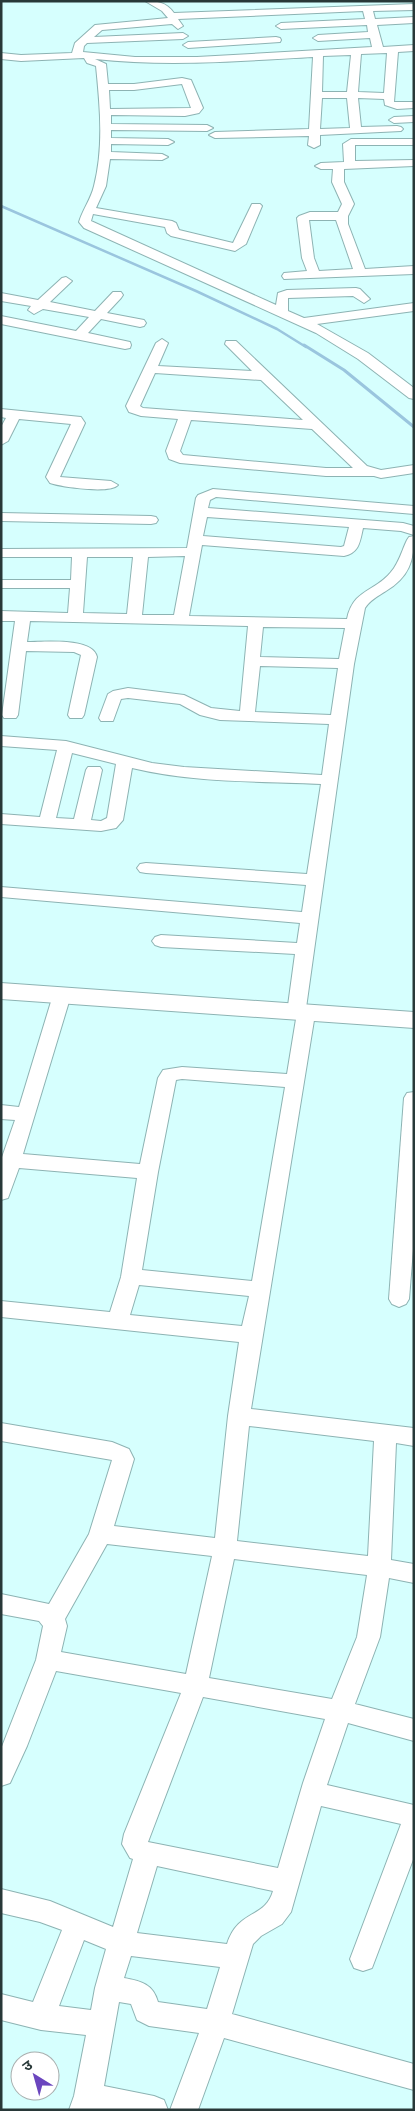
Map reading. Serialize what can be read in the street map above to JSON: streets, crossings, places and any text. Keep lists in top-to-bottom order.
{
  "north": "top left"
}
